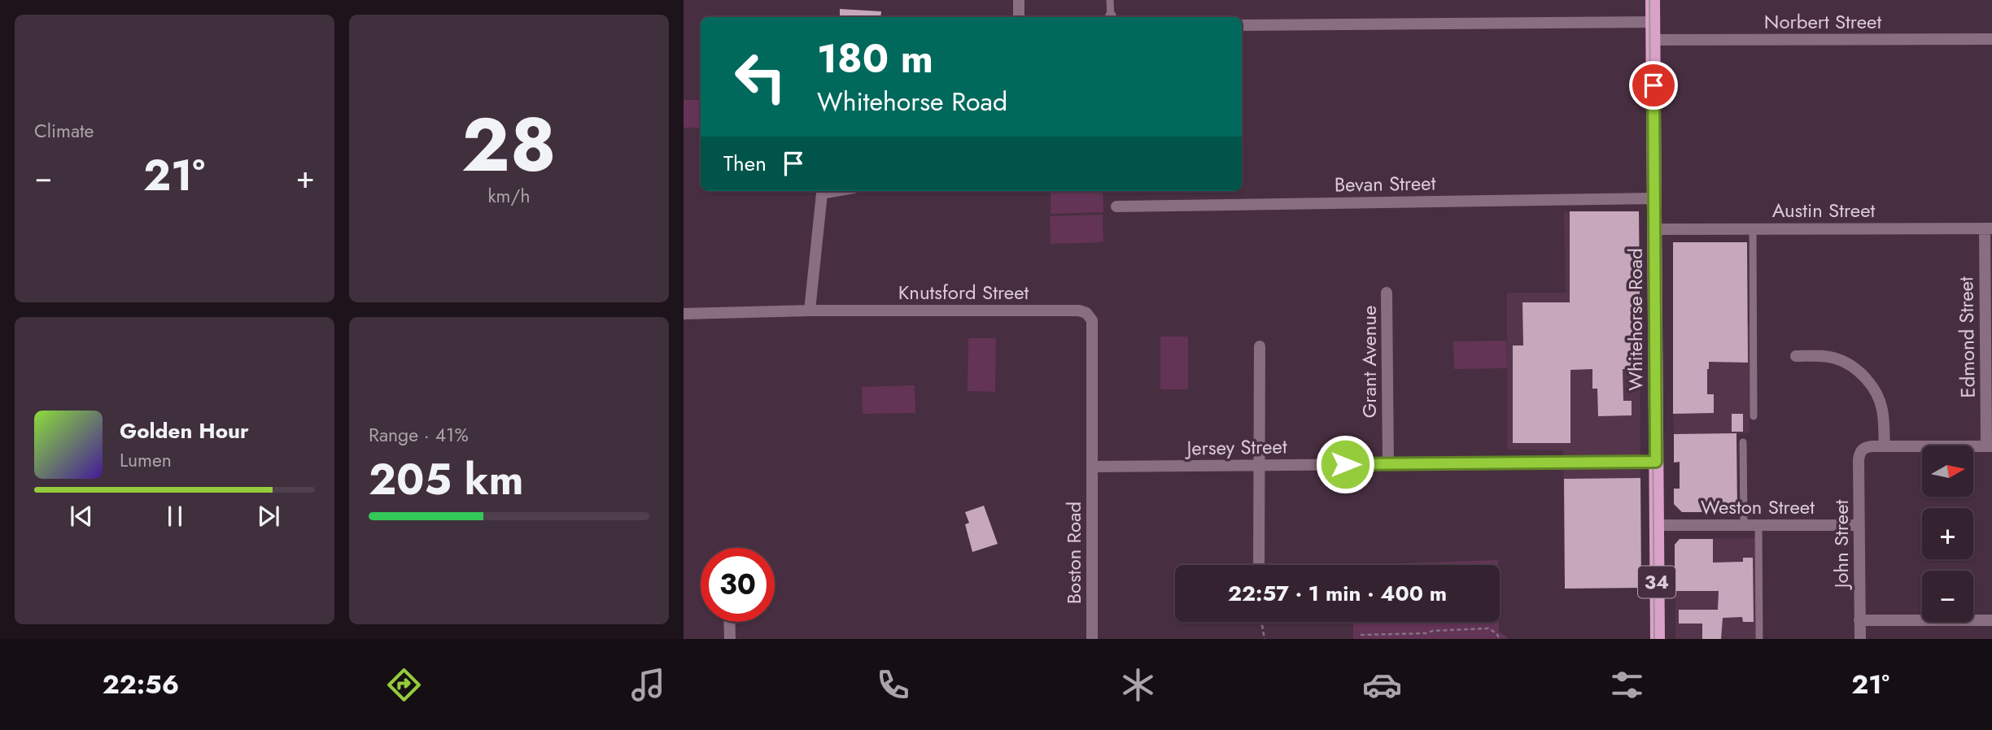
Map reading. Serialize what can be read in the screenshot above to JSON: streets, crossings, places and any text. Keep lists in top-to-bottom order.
{
  "streets": {
    "main road": ["Whitehorse Road", "34"],
    "street": [
      "Norbert Street",
      "Bevan Street",
      "Austin Street",
      "Knutsford Street",
      "Edmond Street",
      "Grant Avenue",
      "Jersey Street",
      "Weston Street",
      "John Street",
      "Boston Road"
    ]
  },
  "crossings": [
    ["Norbert Street", "Whitehorse Road"],
    ["Bevan Street", "Whitehorse Road"],
    ["Austin Street", "Whitehorse Road"],
    ["Austin Street", "Edmond Street"],
    ["Knutsford Street", "Jersey Street"],
    ["Knutsford Street", "Boston Road"],
    ["Whitehorse Road", "Jersey Street"],
    ["Whitehorse Road", "Weston Street"],
    ["Grant Avenue", "Jersey Street"],
    ["Jersey Street", "Boston Road"],
    ["Weston Street", "John Street"]
  ],
  "north": "right",
  "page": {
    "tile": [
      "Climate",
      ["28", "km/h"],
      ["Range · 41%", "205 km"]
    ],
    "turn": ["180 m", "Whitehorse Road"],
    "then": "Then",
    "heat": ["−", "21°", "+"],
    "song": ["Golden Hour", "Lumen"],
    "map_buttons": ["+", "−"],
    "limit": "30",
    "trip": "22:57 · 1 min · 400 m",
    "tabs": ["22:56", "21°"]
  }
}
